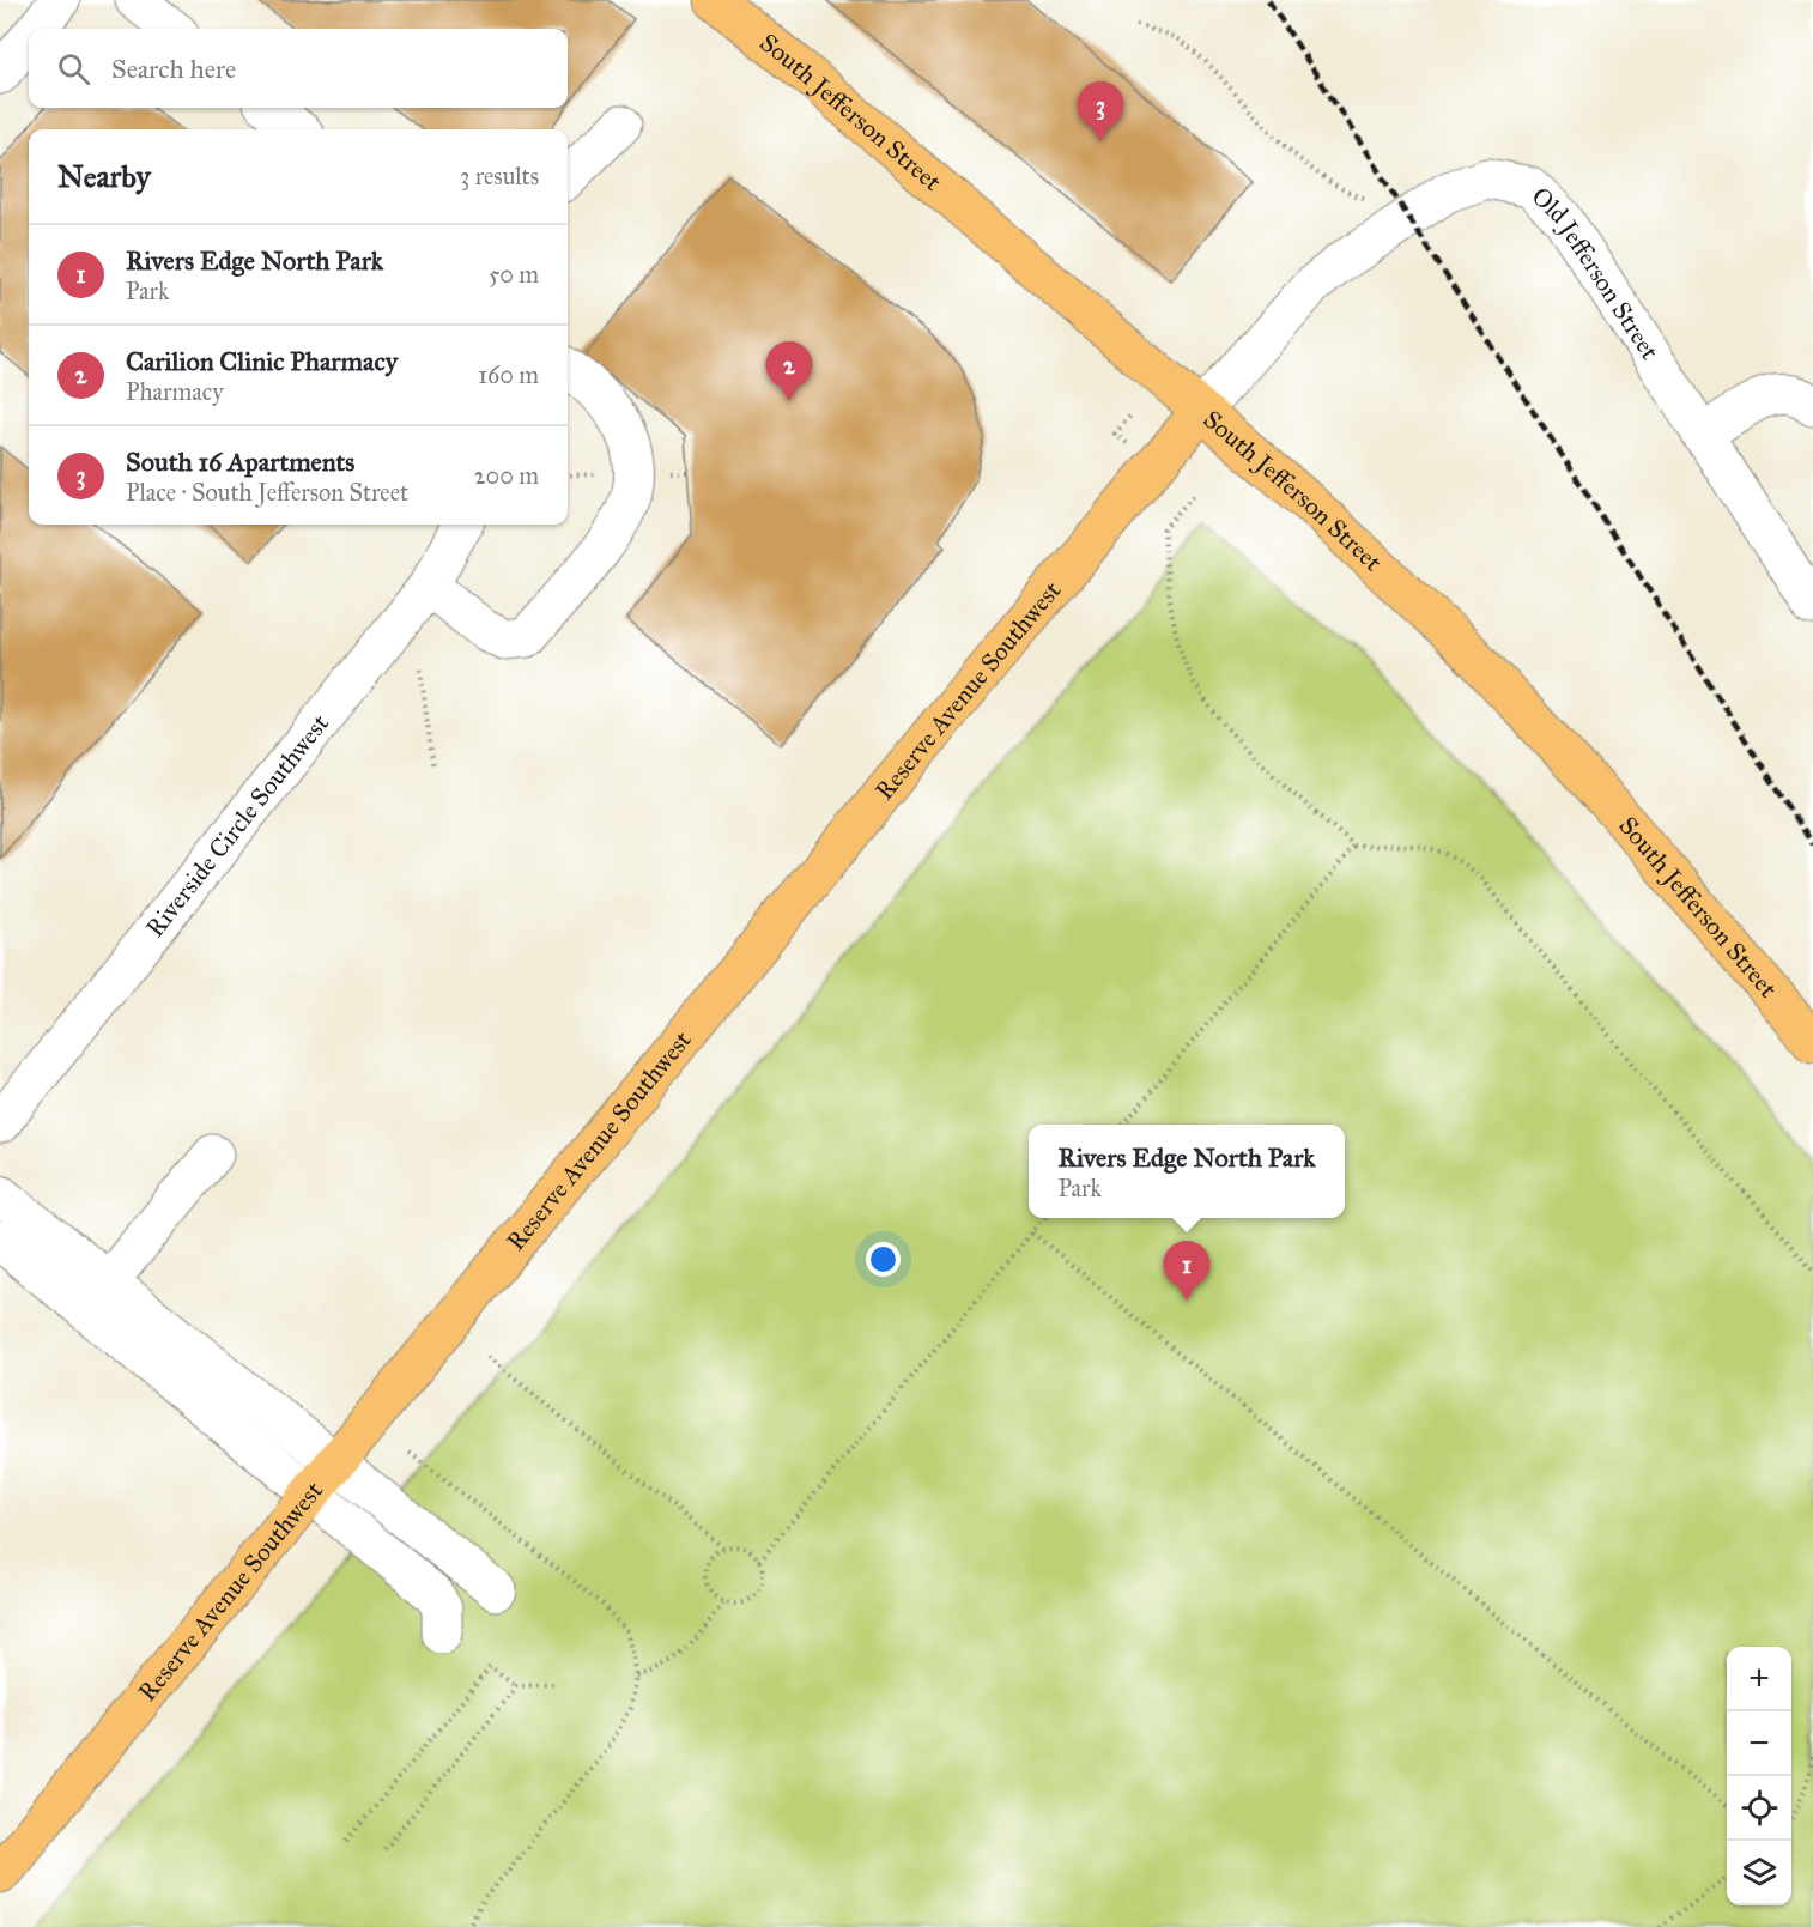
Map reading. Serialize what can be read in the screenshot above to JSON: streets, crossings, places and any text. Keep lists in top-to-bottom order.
{
  "streets": {
    "main road": ["South Jefferson Street", "Reserve Avenue Southwest"],
    "street": ["Old Jefferson Street", "Riverside Circle Southwest"]
  },
  "crossings": [
    ["South Jefferson Street", "Old Jefferson Street"],
    ["South Jefferson Street", "Reserve Avenue Southwest"],
    ["Old Jefferson Street", "Reserve Avenue Southwest"]
  ],
  "page": {
    "search": "Search here",
    "pins": ["3", "2", "1"],
    "heading": ["Nearby", "3 results"],
    "list": [
      {
        "mark": "1",
        "name": "Rivers Edge North Park",
        "note": "Park",
        "value": "50 m"
      },
      {
        "mark": "2",
        "name": "Carilion Clinic Pharmacy",
        "note": "Pharmacy",
        "value": "160 m"
      },
      {
        "mark": "3",
        "name": "South 16 Apartments",
        "note": "Place · South Jefferson Street",
        "value": "200 m"
      }
    ],
    "popup": ["Rivers Edge North Park", "Park"],
    "map_buttons": ["+", "−"]
  }
}
